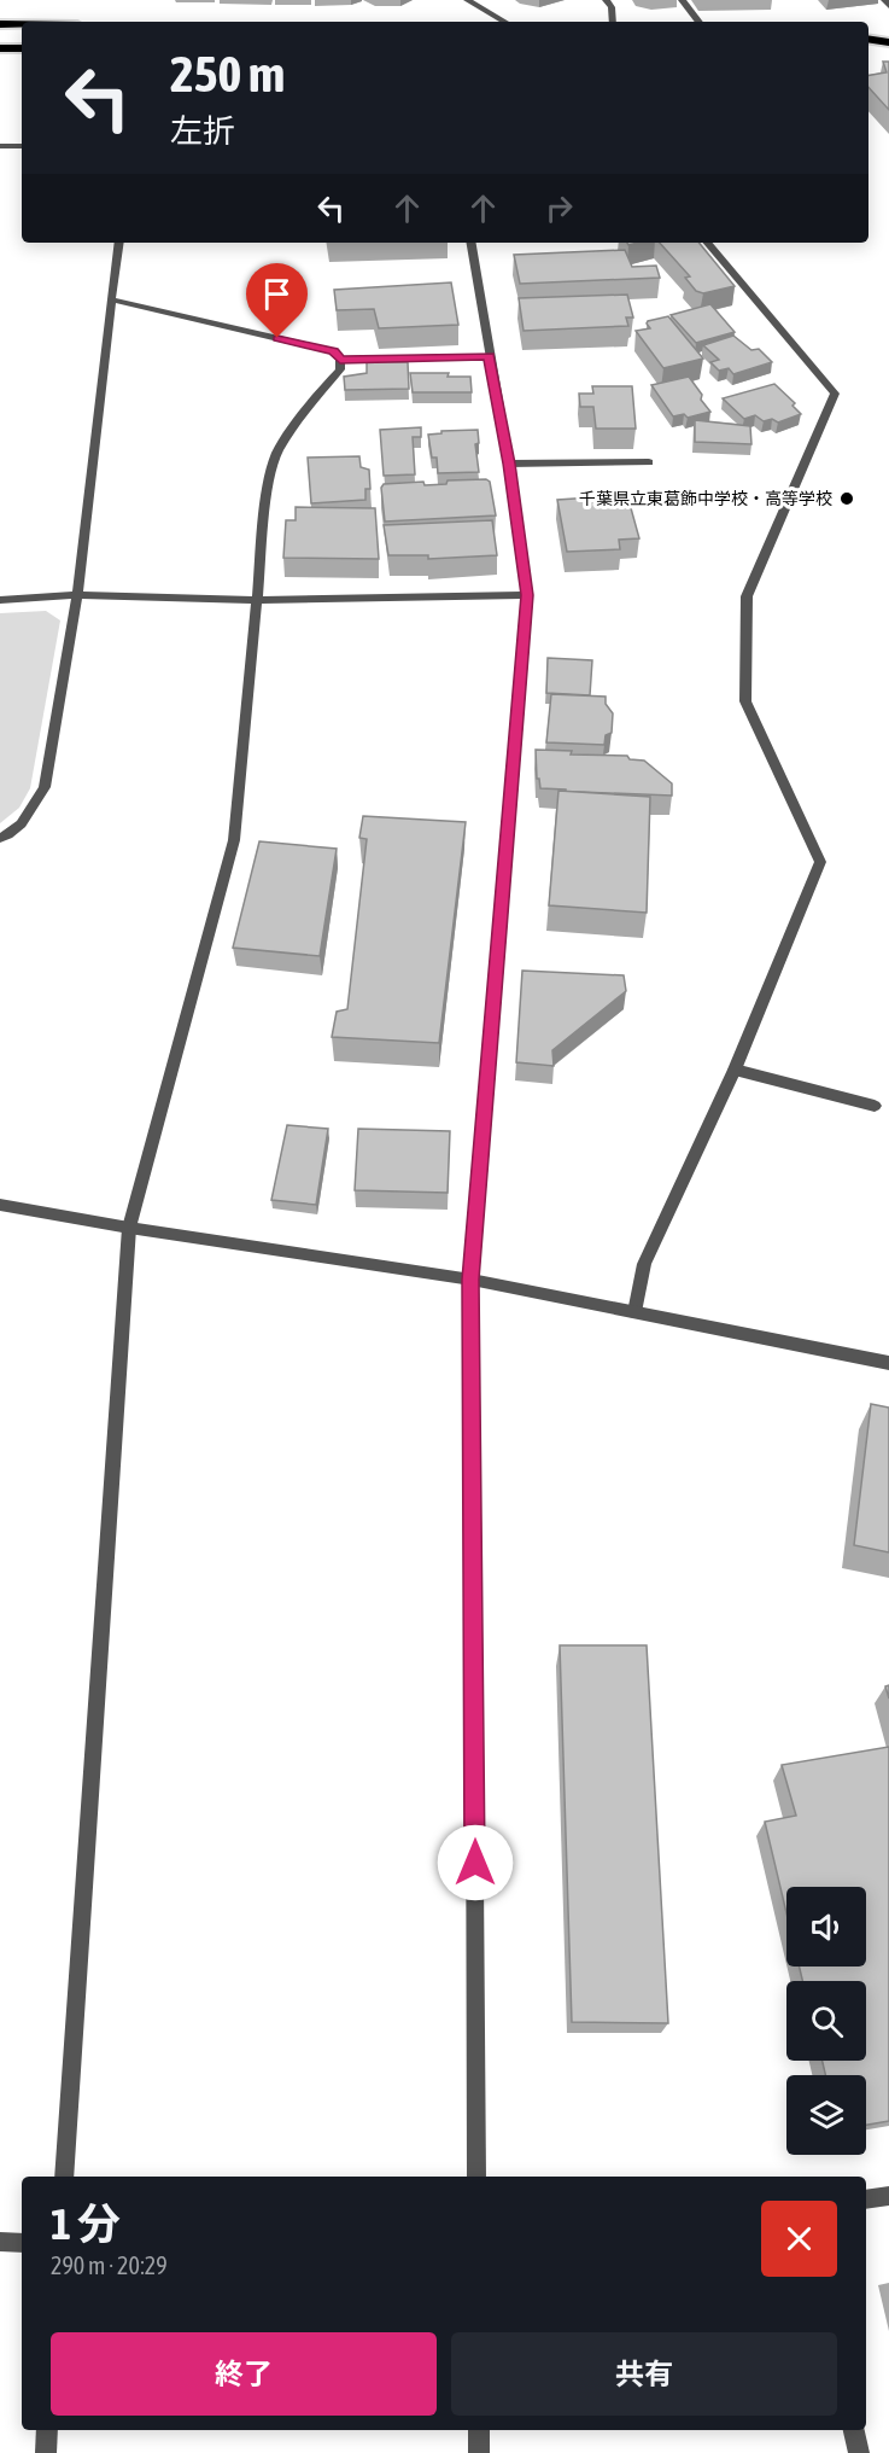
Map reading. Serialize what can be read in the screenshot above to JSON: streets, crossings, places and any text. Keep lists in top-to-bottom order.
{
  "places": ["千葉県立東葛飾中学校・高等学校"],
  "page": {
    "turn": ["250 m", "左折"],
    "heading": ["1 分", "290 m · 20:29"],
    "buttons": ["終了", "共有"]
  }
}
